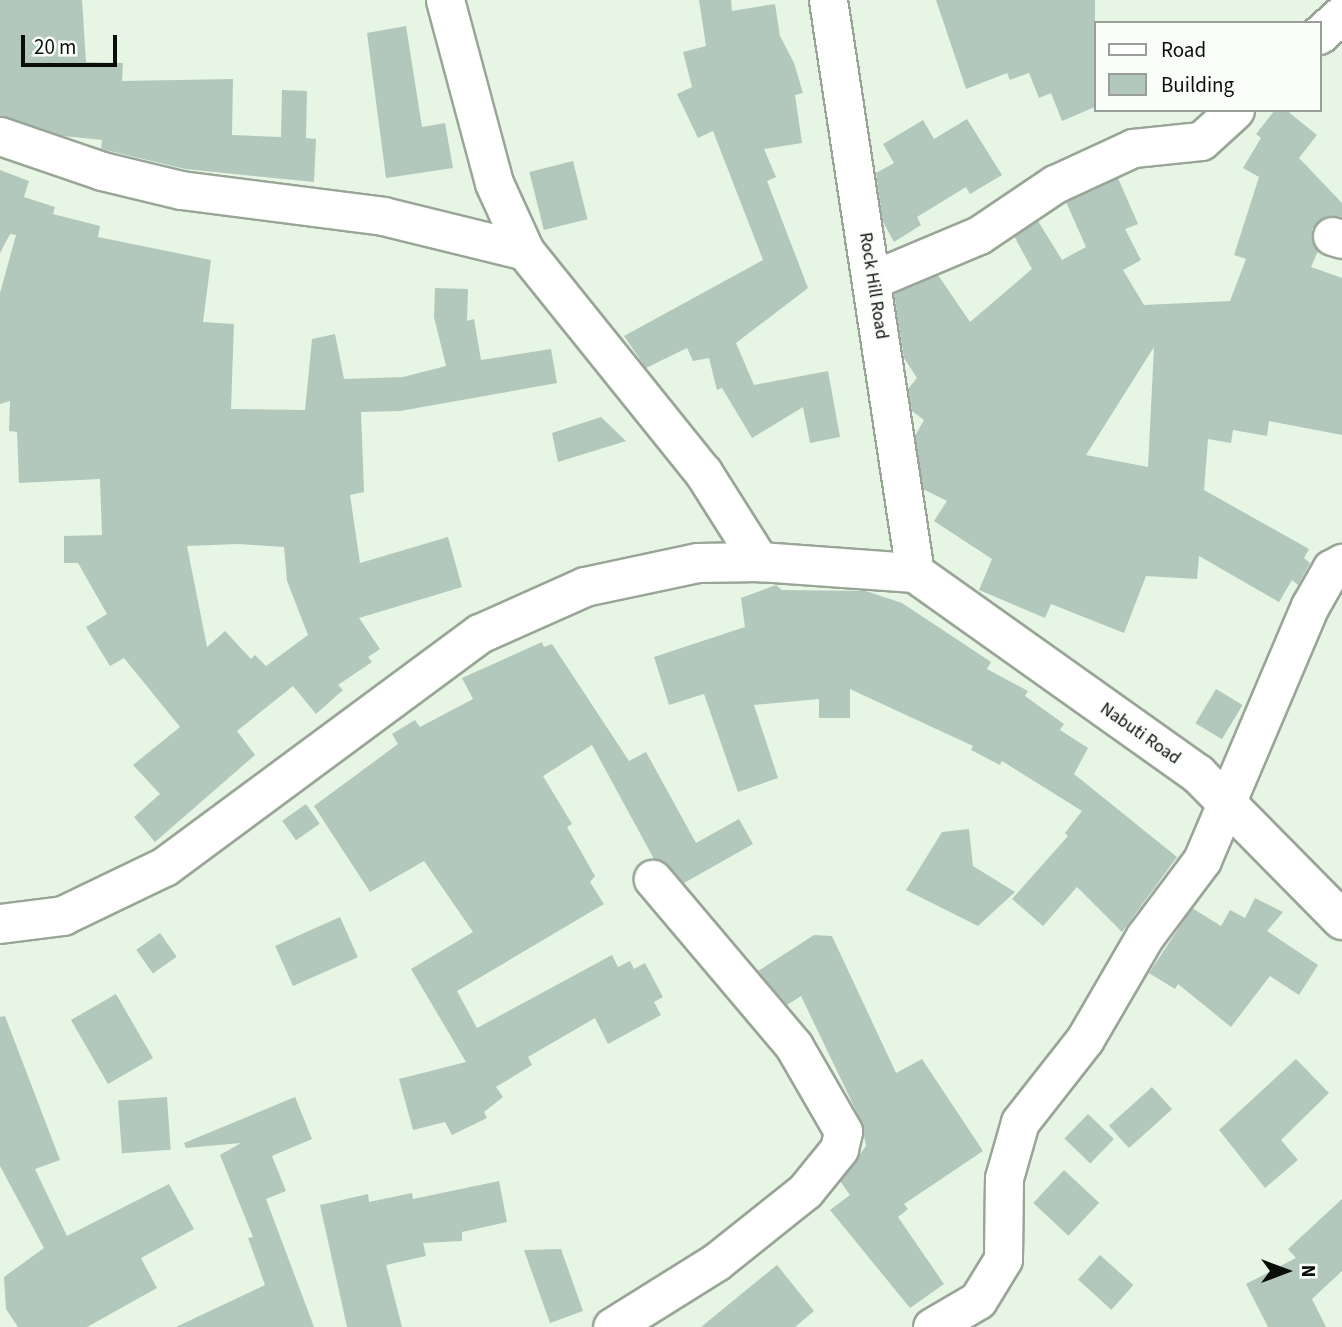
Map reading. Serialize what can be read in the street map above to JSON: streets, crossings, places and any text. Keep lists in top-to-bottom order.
{
  "streets": {
    "street": ["Rock Hill Road", "Nabuti Road"]
  },
  "crossings": [
    ["Rock Hill Road", "Nabuti Road"]
  ],
  "legend": ["Road", "Building"],
  "scale_bar": "20 m",
  "north": "right"
}
